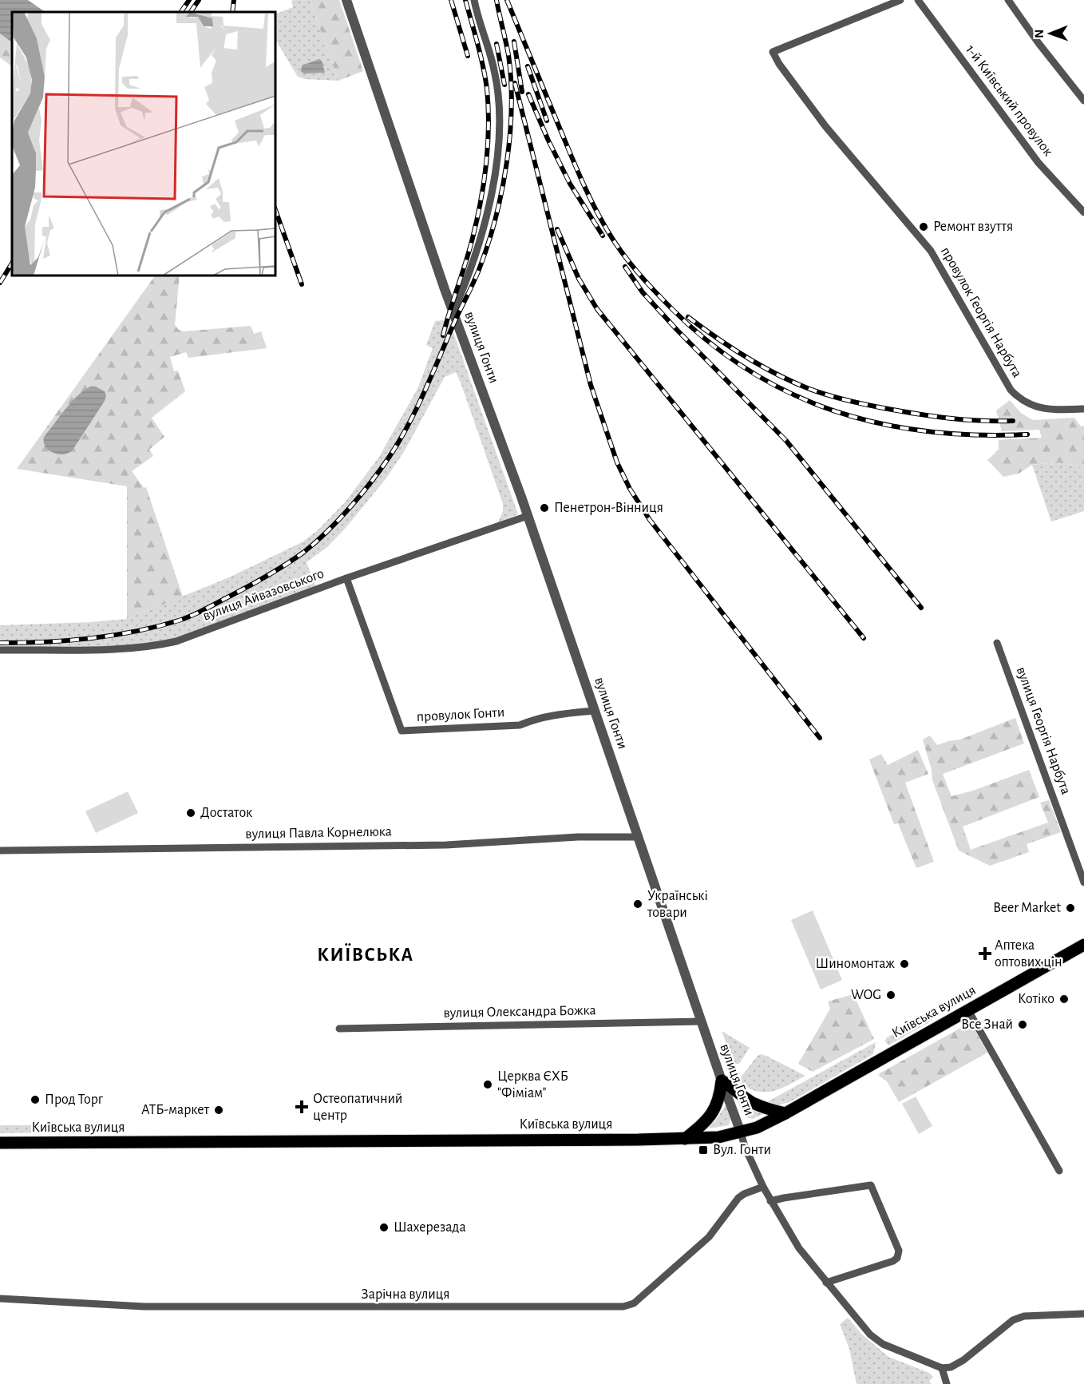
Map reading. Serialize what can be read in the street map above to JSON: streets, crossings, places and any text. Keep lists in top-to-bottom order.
{
  "streets": {
    "main road": ["Київська вулиця"],
    "street": [
      "1-й Київський провулок",
      "провулок Георгія Нарбута",
      "вулиця Гонти",
      "вулиця Айвазовського",
      "провулок Гонти",
      "вулиця Георгія Нарбута",
      "вулиця Павла Корнелюка",
      "вулиця Олександра Божка",
      "Зарічна вулиця"
    ]
  },
  "crossings": [
    ["вулиця Гонти", "вулиця Айвазовського"],
    ["вулиця Гонти", "провулок Гонти"],
    ["вулиця Гонти", "вулиця Павла Корнелюка"],
    ["вулиця Гонти", "вулиця Олександра Божка"],
    ["вулиця Гонти", "Київська вулиця"],
    ["вулиця Гонти", "Зарічна вулиця"],
    ["вулиця Айвазовського", "провулок Гонти"]
  ],
  "districts": ["КИЇВСЬКА"],
  "places": {
    "other": [
      "Ремонт взуття",
      "Пенетрон-Вінниця",
      "Достаток",
      "Українські товари",
      "Beer Market",
      "Шиномонтаж",
      "WOG",
      "Котіко",
      "Все Знай",
      "Церква ЄХБ \"Фіміам\"",
      "Прод Торг",
      "АТБ-маркет",
      "Шахерезада"
    ],
    "health": ["Аптека оптових цін", "Остеопатичний центр"],
    "transit": ["Вул. Гонти"]
  },
  "north": "left"
}
